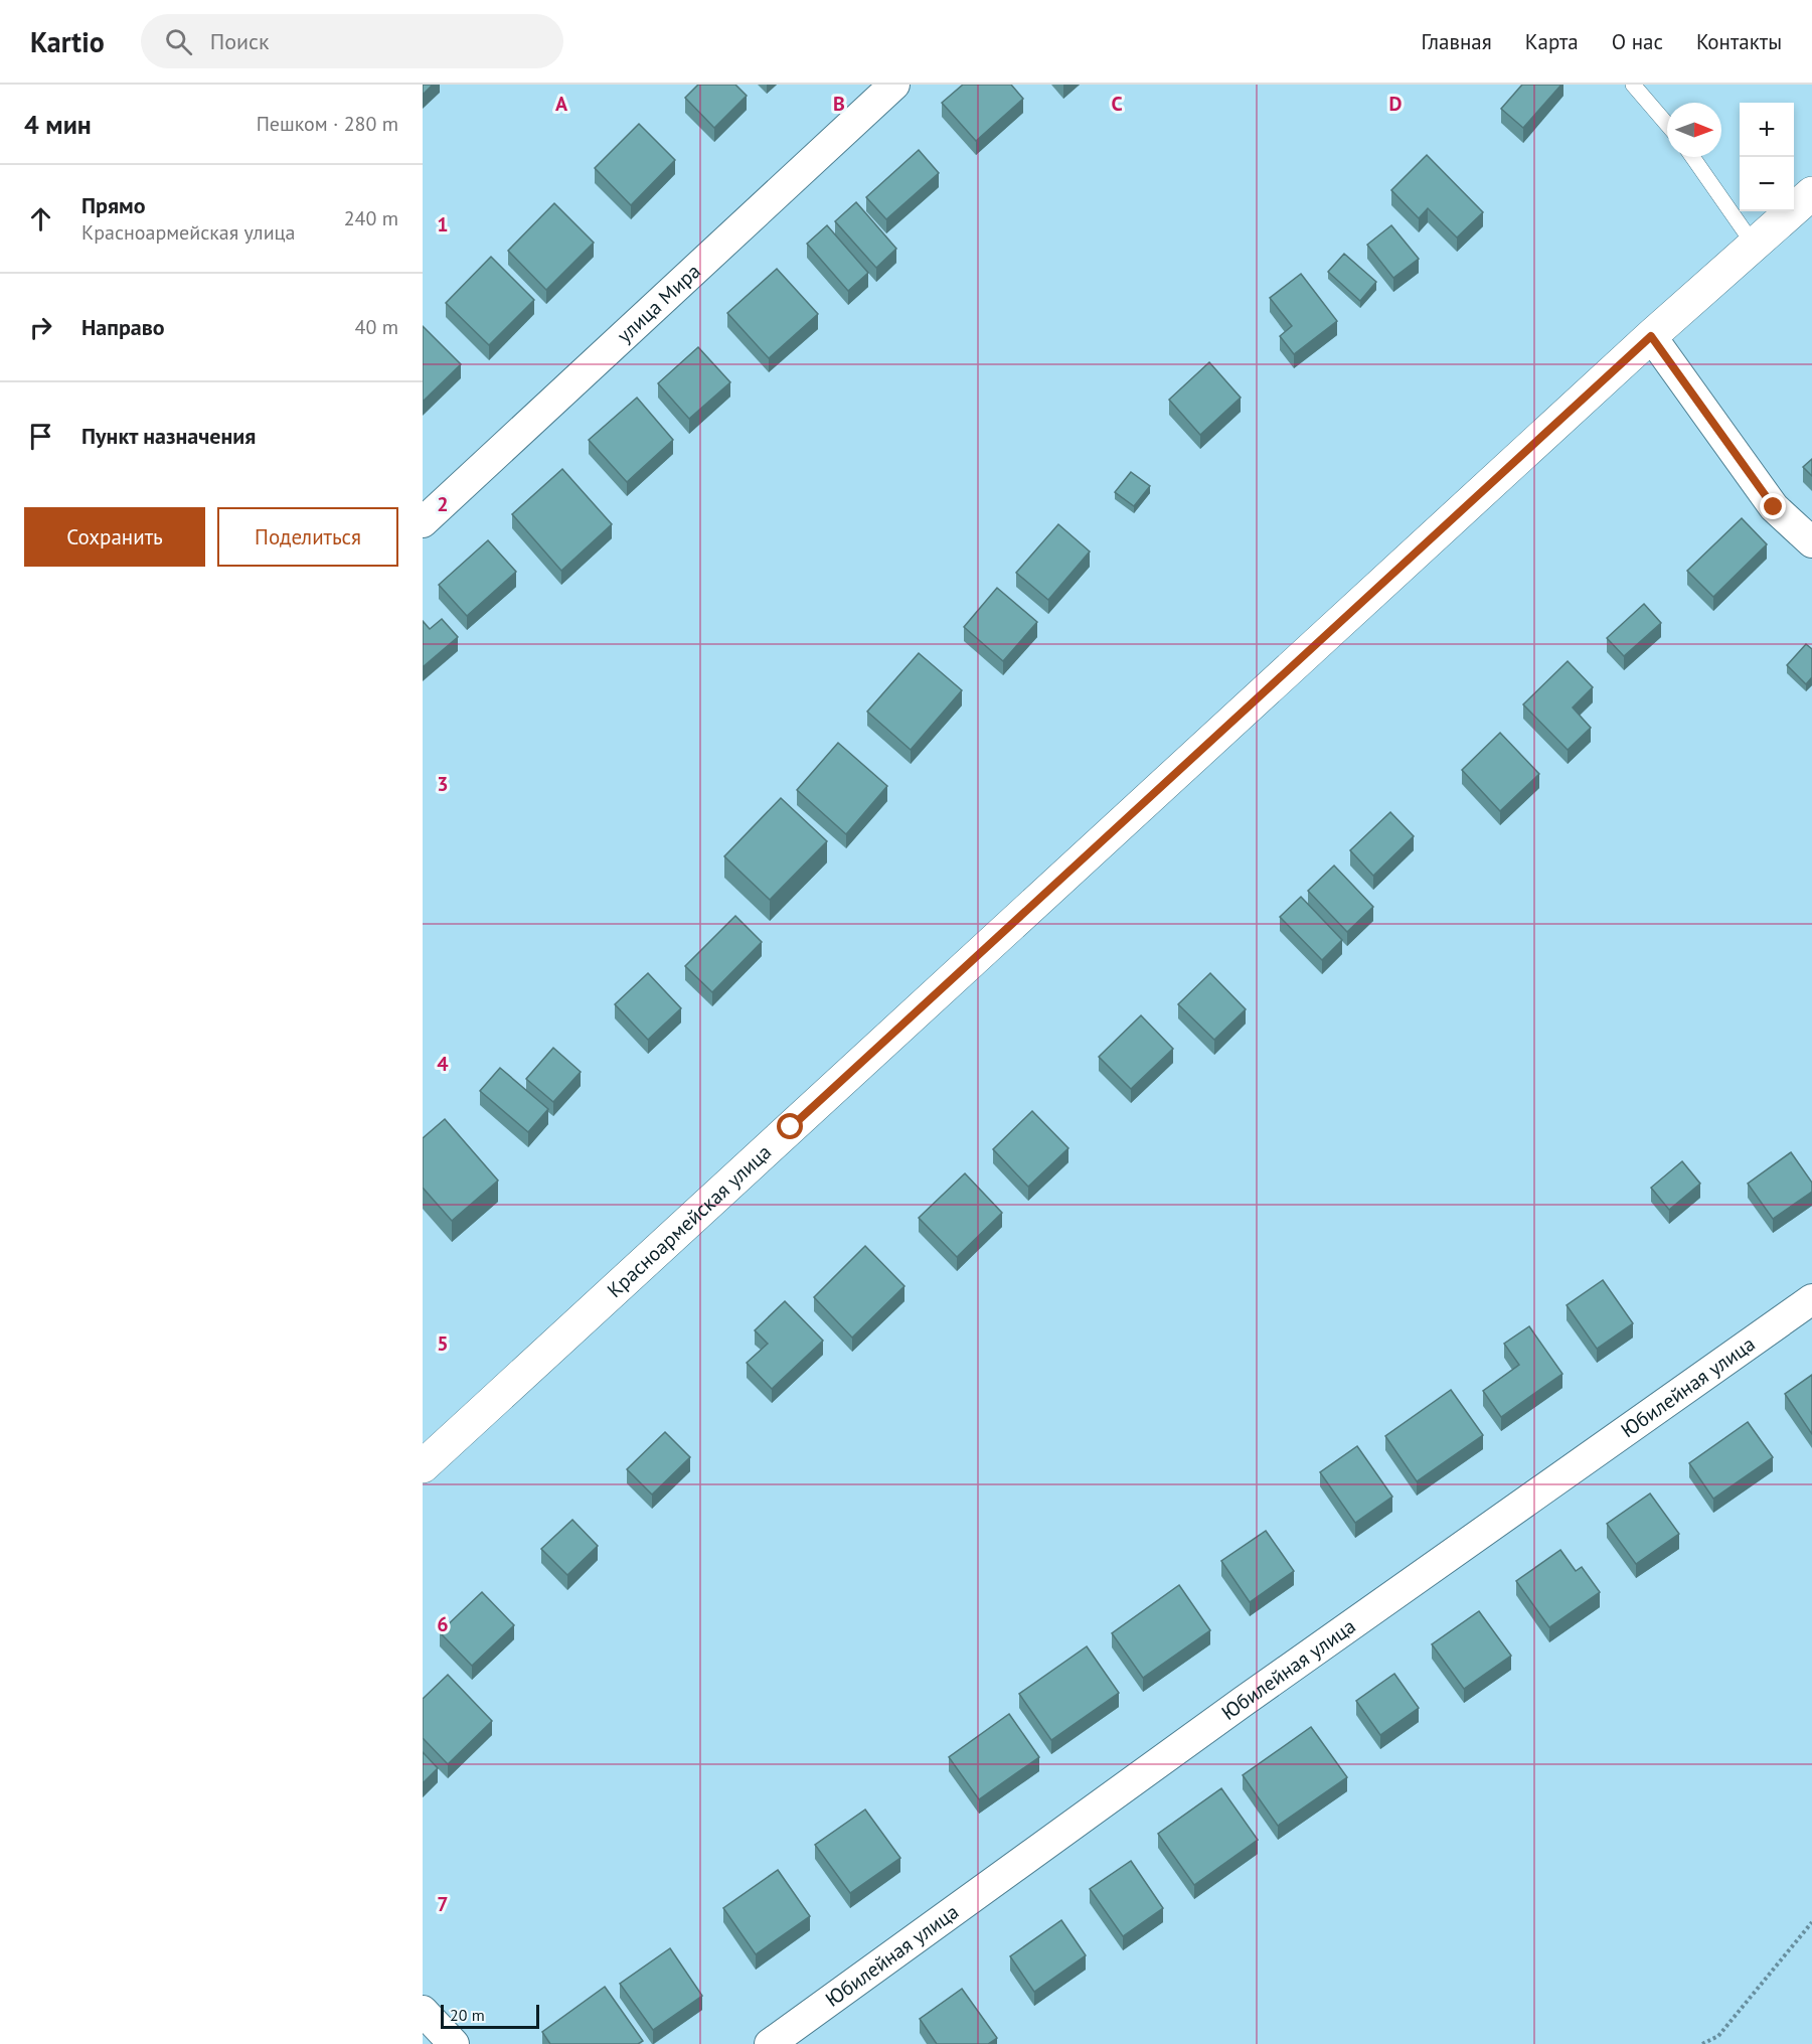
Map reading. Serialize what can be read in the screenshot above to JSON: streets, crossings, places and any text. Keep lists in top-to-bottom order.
{
  "streets": {
    "main road": ["Красноармейская улица"],
    "street": ["улица Мира", "Юбилейная улица"]
  },
  "scale_bar": "20 m",
  "north": "right",
  "page": {
    "header": "Kartio",
    "search": "Поиск",
    "nav": [
      "Главная",
      "Карта",
      "О нас",
      "Контакты"
    ],
    "heading": ["4 мин", "Пешком · 280 m"],
    "map_buttons": ["+", "−"],
    "list": [
      ["Прямо", "Красноармейская улица", "240 m"],
      ["Направо", "40 m"],
      "Пункт назначения"
    ],
    "buttons": ["Сохранить", "Поделиться"],
    "scale": "20 m"
  },
  "grid": {
    "columns": [
      "A",
      "B",
      "C",
      "D"
    ],
    "rows": [
      "1",
      "2",
      "3",
      "4",
      "5",
      "6",
      "7"
    ]
  }
}
